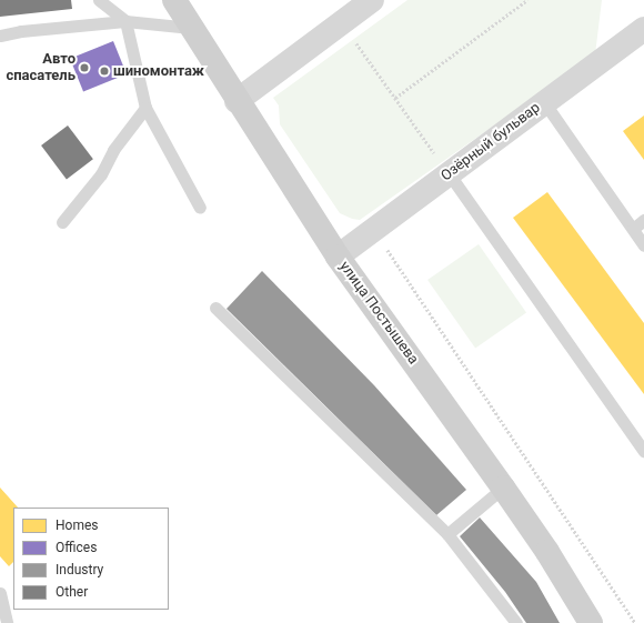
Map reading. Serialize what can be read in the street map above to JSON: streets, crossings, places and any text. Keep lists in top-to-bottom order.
{
  "streets": {
    "main road": ["улица Постышева"],
    "street": ["Озёрный бульвар"]
  },
  "crossings": [
    ["Озёрный бульвар", "улица Постышева"]
  ],
  "places": ["Авто спасатель", "шиномонтаж"],
  "legend": [
    "Homes",
    "Offices",
    "Industry",
    "Other"
  ]
}
